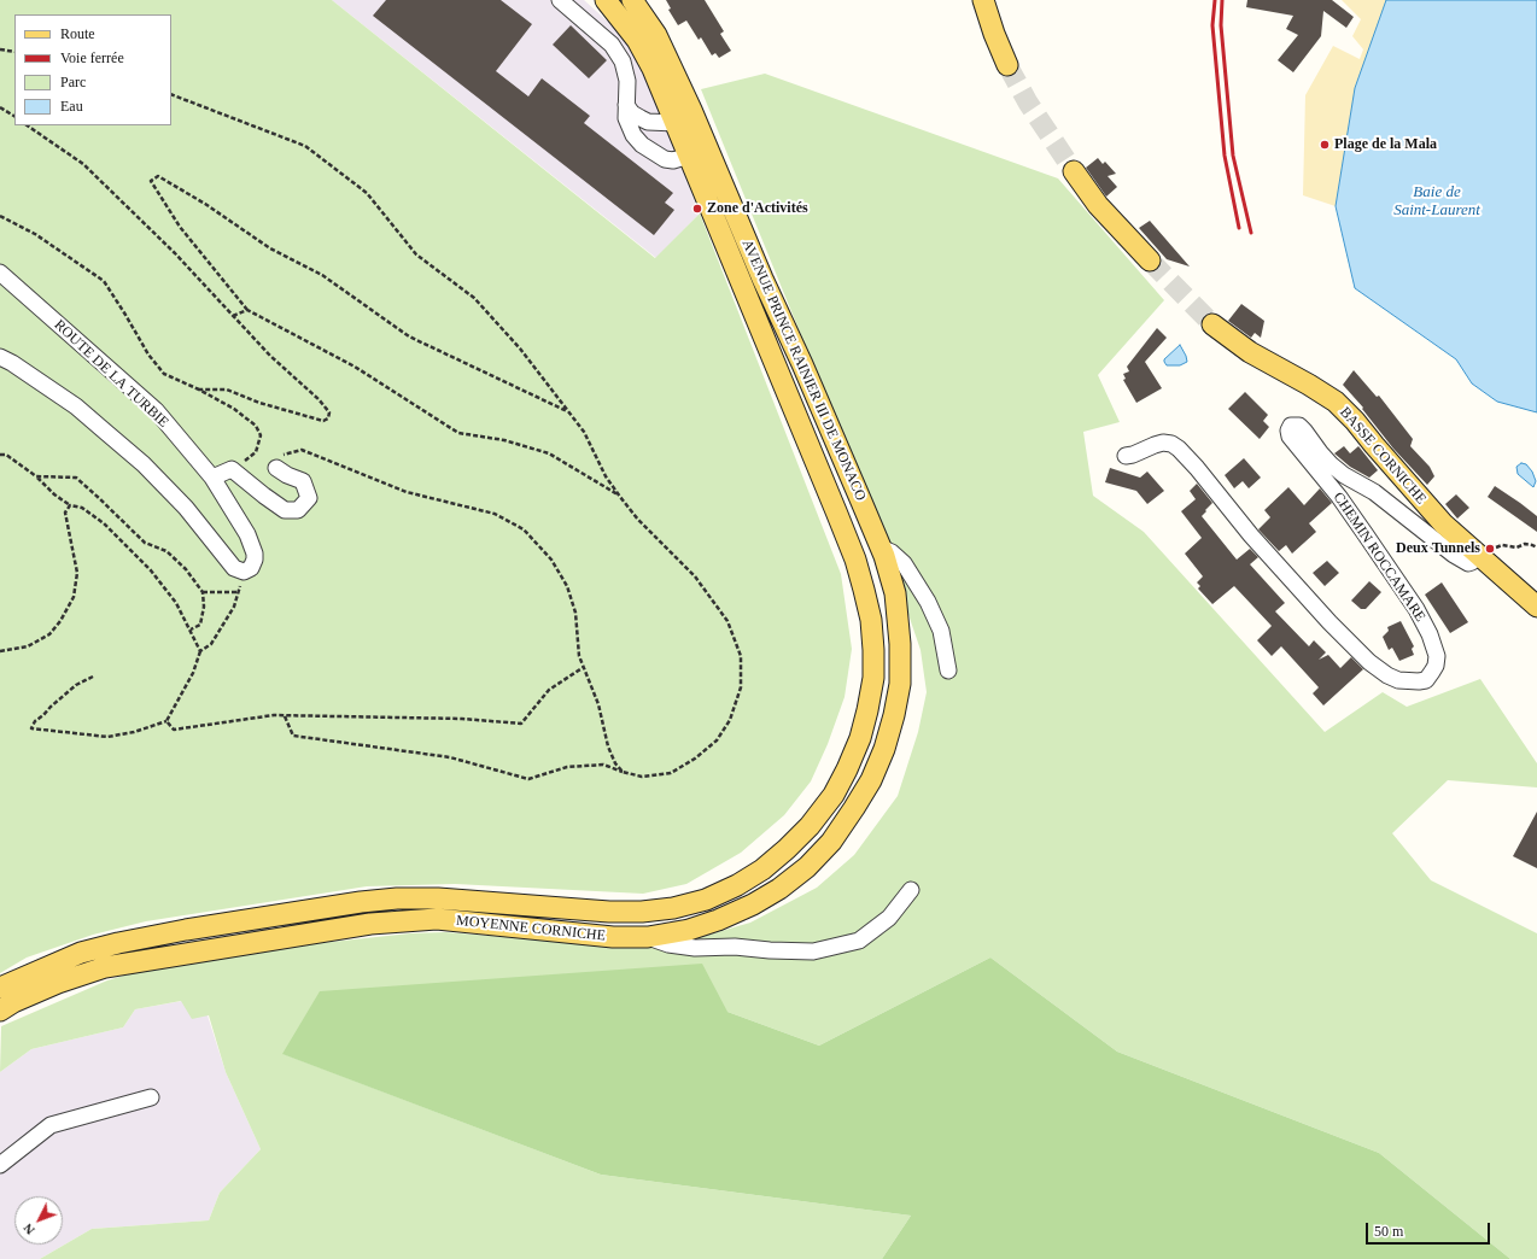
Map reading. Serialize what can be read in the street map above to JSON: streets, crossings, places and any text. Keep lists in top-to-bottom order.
{
  "streets": {
    "main road": ["AVENUE PRINCE RAINIER III DE MONACO", "BASSE CORNICHE", "MOYENNE CORNICHE"],
    "street": ["ROUTE DE LA TURBIE", "CHEMIN ROCCAMARE"]
  },
  "crossings": [
    ["AVENUE PRINCE RAINIER III DE MONACO", "MOYENNE CORNICHE"],
    ["BASSE CORNICHE", "CHEMIN ROCCAMARE"]
  ],
  "water": ["Baie de Saint-Laurent"],
  "places": ["Plage de la Mala", "Zone d'Activités", "Deux Tunnels"],
  "legend": [
    "Route",
    "Voie ferrée",
    "Parc",
    "Eau"
  ],
  "scale_bar": "50 m",
  "north": "bottom left"
}
